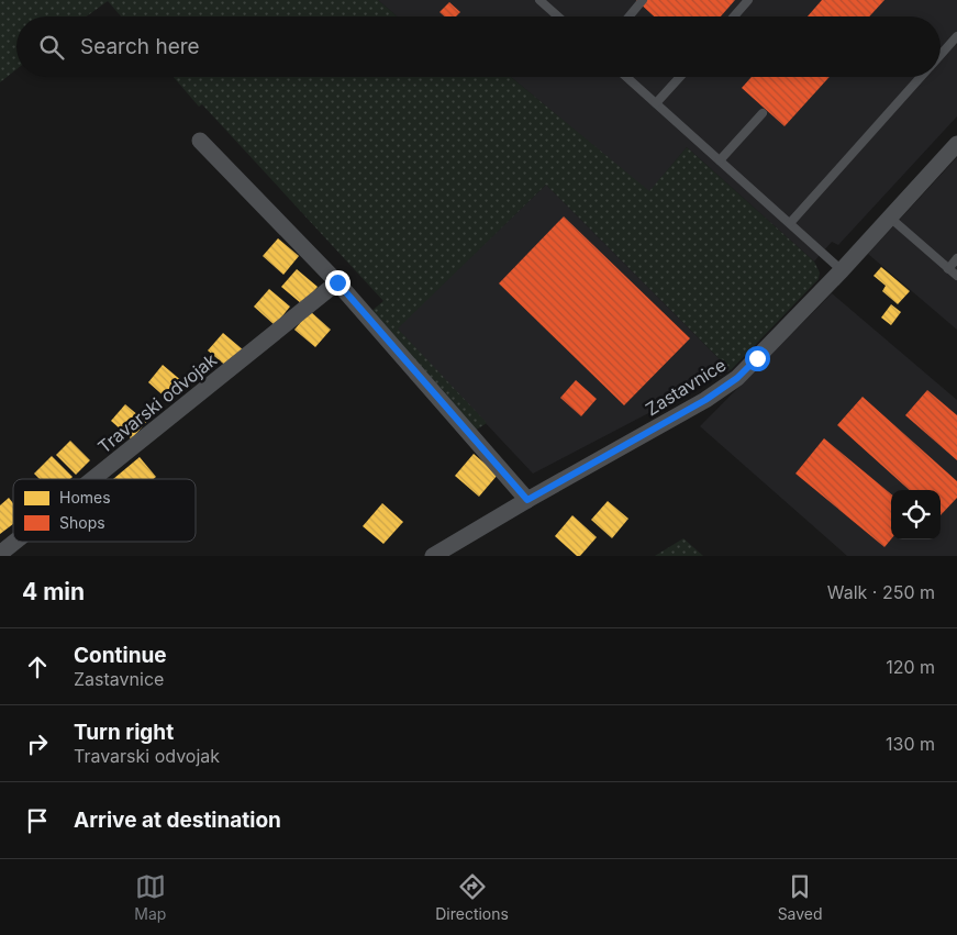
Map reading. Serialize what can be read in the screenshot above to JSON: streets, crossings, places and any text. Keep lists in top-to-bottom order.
{
  "streets": {
    "street": ["Zastavnice", "Travarski odvojak"]
  },
  "legend": ["Homes", "Shops"],
  "page": {
    "search": "Search here",
    "heading": ["4 min", "Walk · 250 m"],
    "list": [
      ["Continue", "Zastavnice", "120 m"],
      ["Turn right", "Travarski odvojak", "130 m"],
      "Arrive at destination"
    ],
    "nav": ["Map", "Directions", "Saved"]
  }
}
